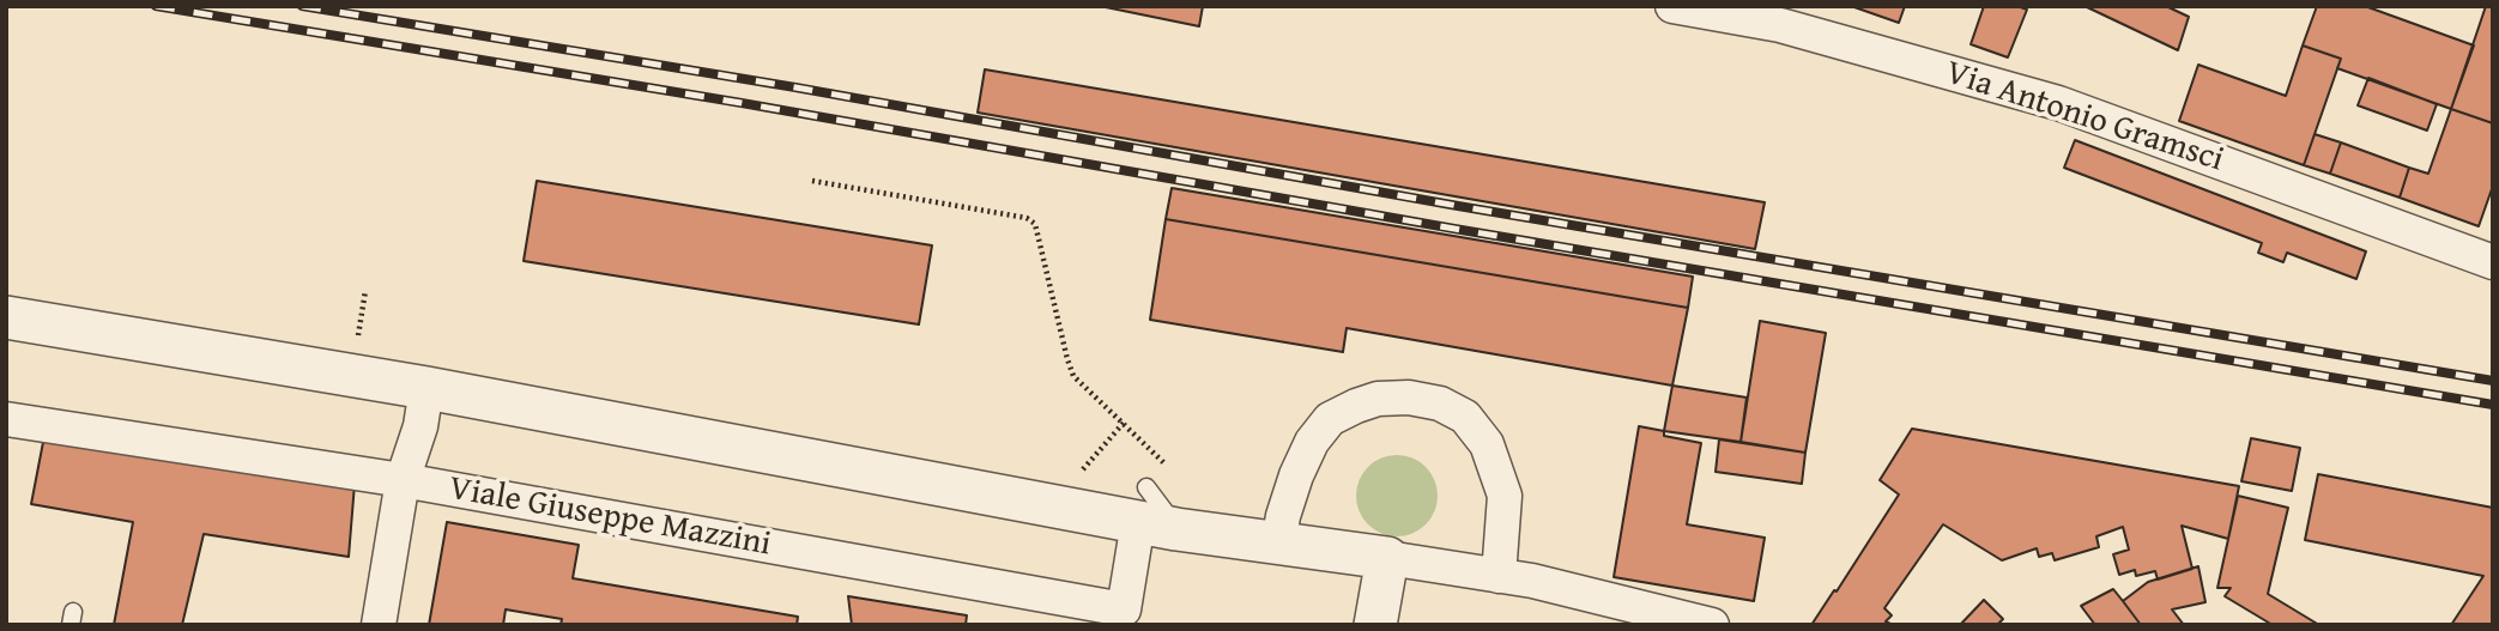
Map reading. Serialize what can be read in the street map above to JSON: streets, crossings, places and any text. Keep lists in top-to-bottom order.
{
  "streets": {
    "street": ["Via Antonio Gramsci", "Viale Giuseppe Mazzini"]
  }
}
